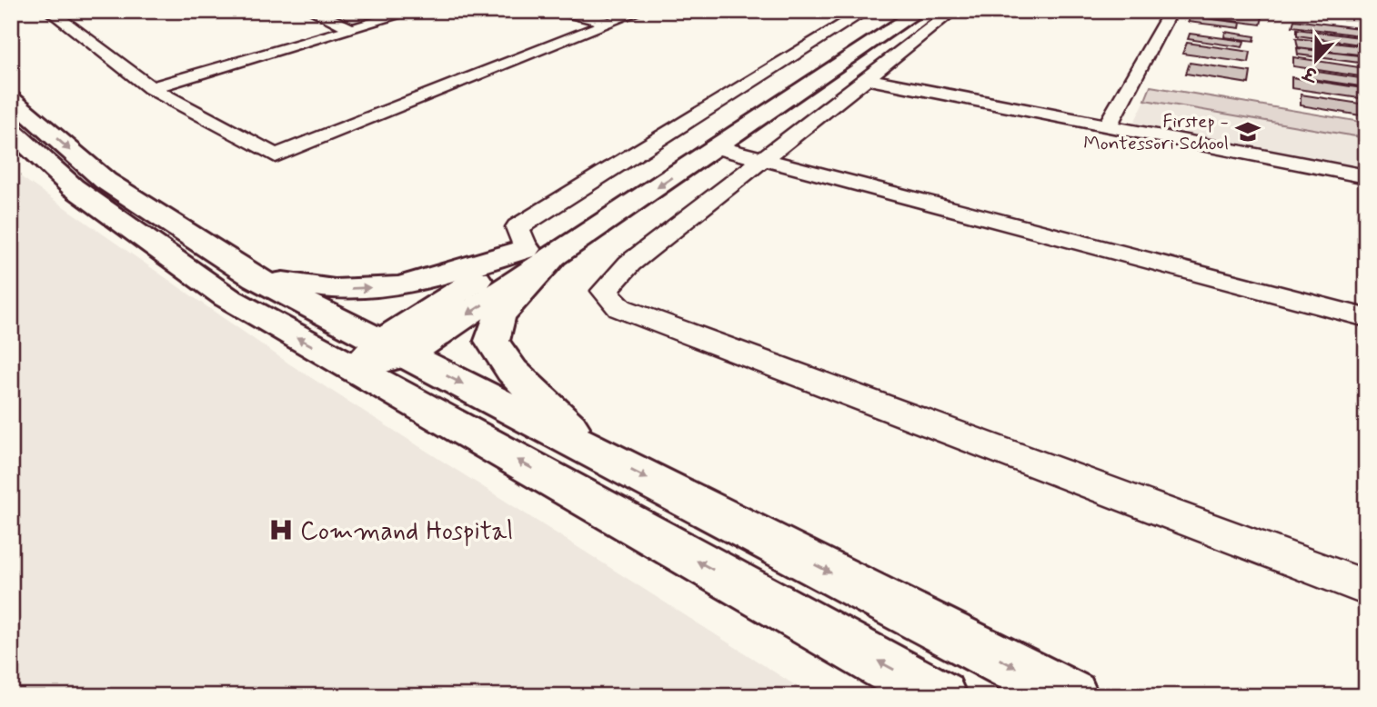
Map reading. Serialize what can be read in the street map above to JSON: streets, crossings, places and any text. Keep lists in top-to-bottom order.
{
  "places": {
    "school or university": ["Firstep - Montessori School"],
    "hospital": ["Command Hospital"]
  },
  "north": "bottom"
}
